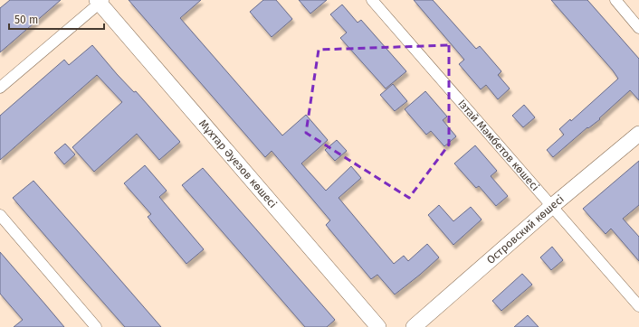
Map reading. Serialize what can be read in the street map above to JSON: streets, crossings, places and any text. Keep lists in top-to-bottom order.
{
  "streets": {
    "street": ["Ізтай Мәмбетов көшесі", "Мұхтар Әуезов көшесі", "Островский көшесі"]
  },
  "crossings": [
    ["Ізтай Мәмбетов көшесі", "Островский көшесі"]
  ],
  "scale_bar": "50 m"
}
